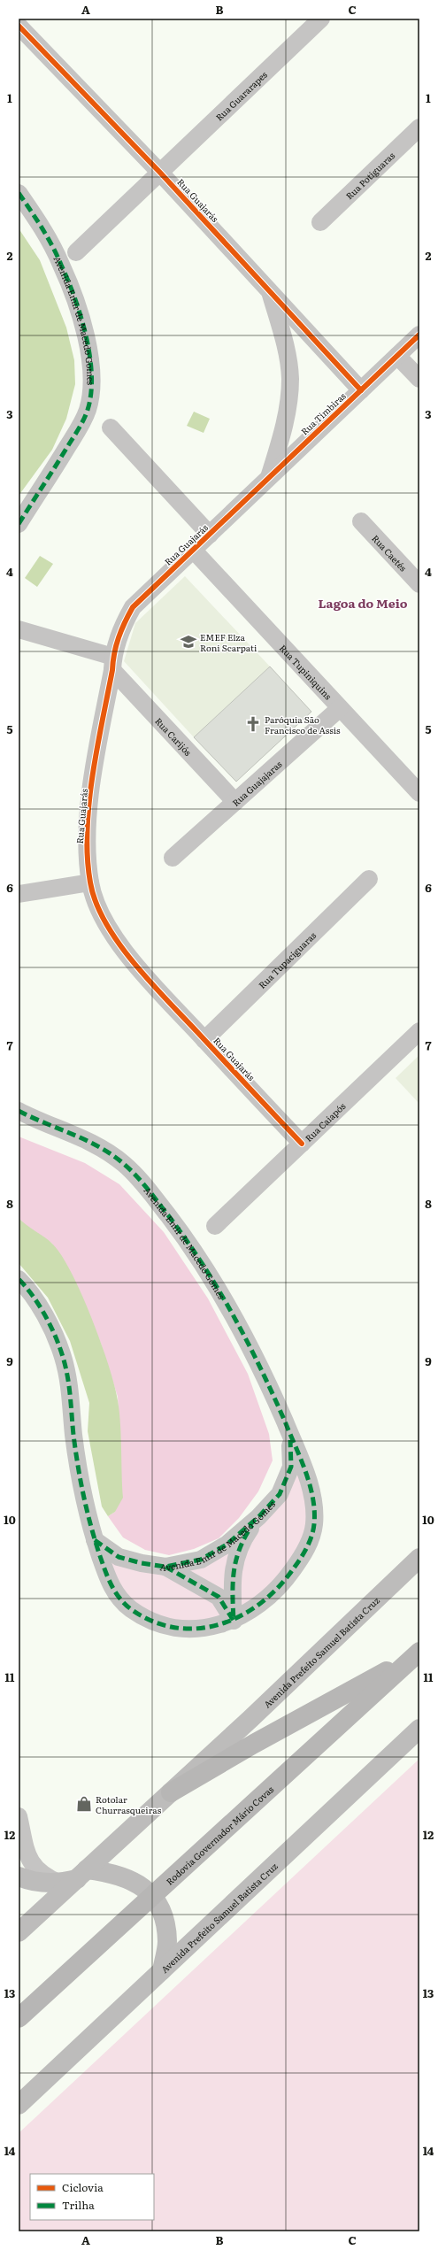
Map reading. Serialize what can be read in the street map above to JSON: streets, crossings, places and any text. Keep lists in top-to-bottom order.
{
  "streets": {
    "highway": ["Rodovia Governador Mário Covas"],
    "main road": ["Avenida Prefeito Samuel Batista Cruz"],
    "street": [
      "Rua Guararapes",
      "Rua Potiguaras",
      "Rua Guajarás",
      "Avenida Emir de Macedo Gomes",
      "Rua Timbiras",
      "Rua Caetés",
      "Rua Tupiniquins",
      "Rua Carijós",
      "Rua Guajajaras",
      "Rua Tupaciguaras",
      "Rua Caiapós"
    ]
  },
  "crossings": [
    ["Rua Guararapes", "Rua Guajarás"],
    ["Rua Guajarás", "Rua Timbiras"],
    ["Rua Guajarás", "Rua Tupiniquins"],
    ["Rua Guajarás", "Rua Carijós"],
    ["Rua Guajarás", "Rua Tupaciguaras"],
    ["Rua Guajarás", "Rua Caiapós"],
    ["Rua Tupiniquins", "Rua Guajajaras"],
    ["Rua Carijós", "Rua Guajajaras"]
  ],
  "districts": ["Lagoa do Meio"],
  "places": {
    "school or university": ["EMEF Elza Roni Scarpati"],
    "church": ["Paróquia São Francisco de Assis"],
    "shop": ["Rotolar Churrasqueiras"]
  },
  "legend": ["Ciclovia", "Trilha"],
  "grid": {
    "columns": ["A", "B", "C"],
    "rows": [
      "1",
      "2",
      "3",
      "4",
      "5",
      "6",
      "7",
      "8",
      "9",
      "10",
      "11",
      "12",
      "13",
      "14"
    ]
  }
}
